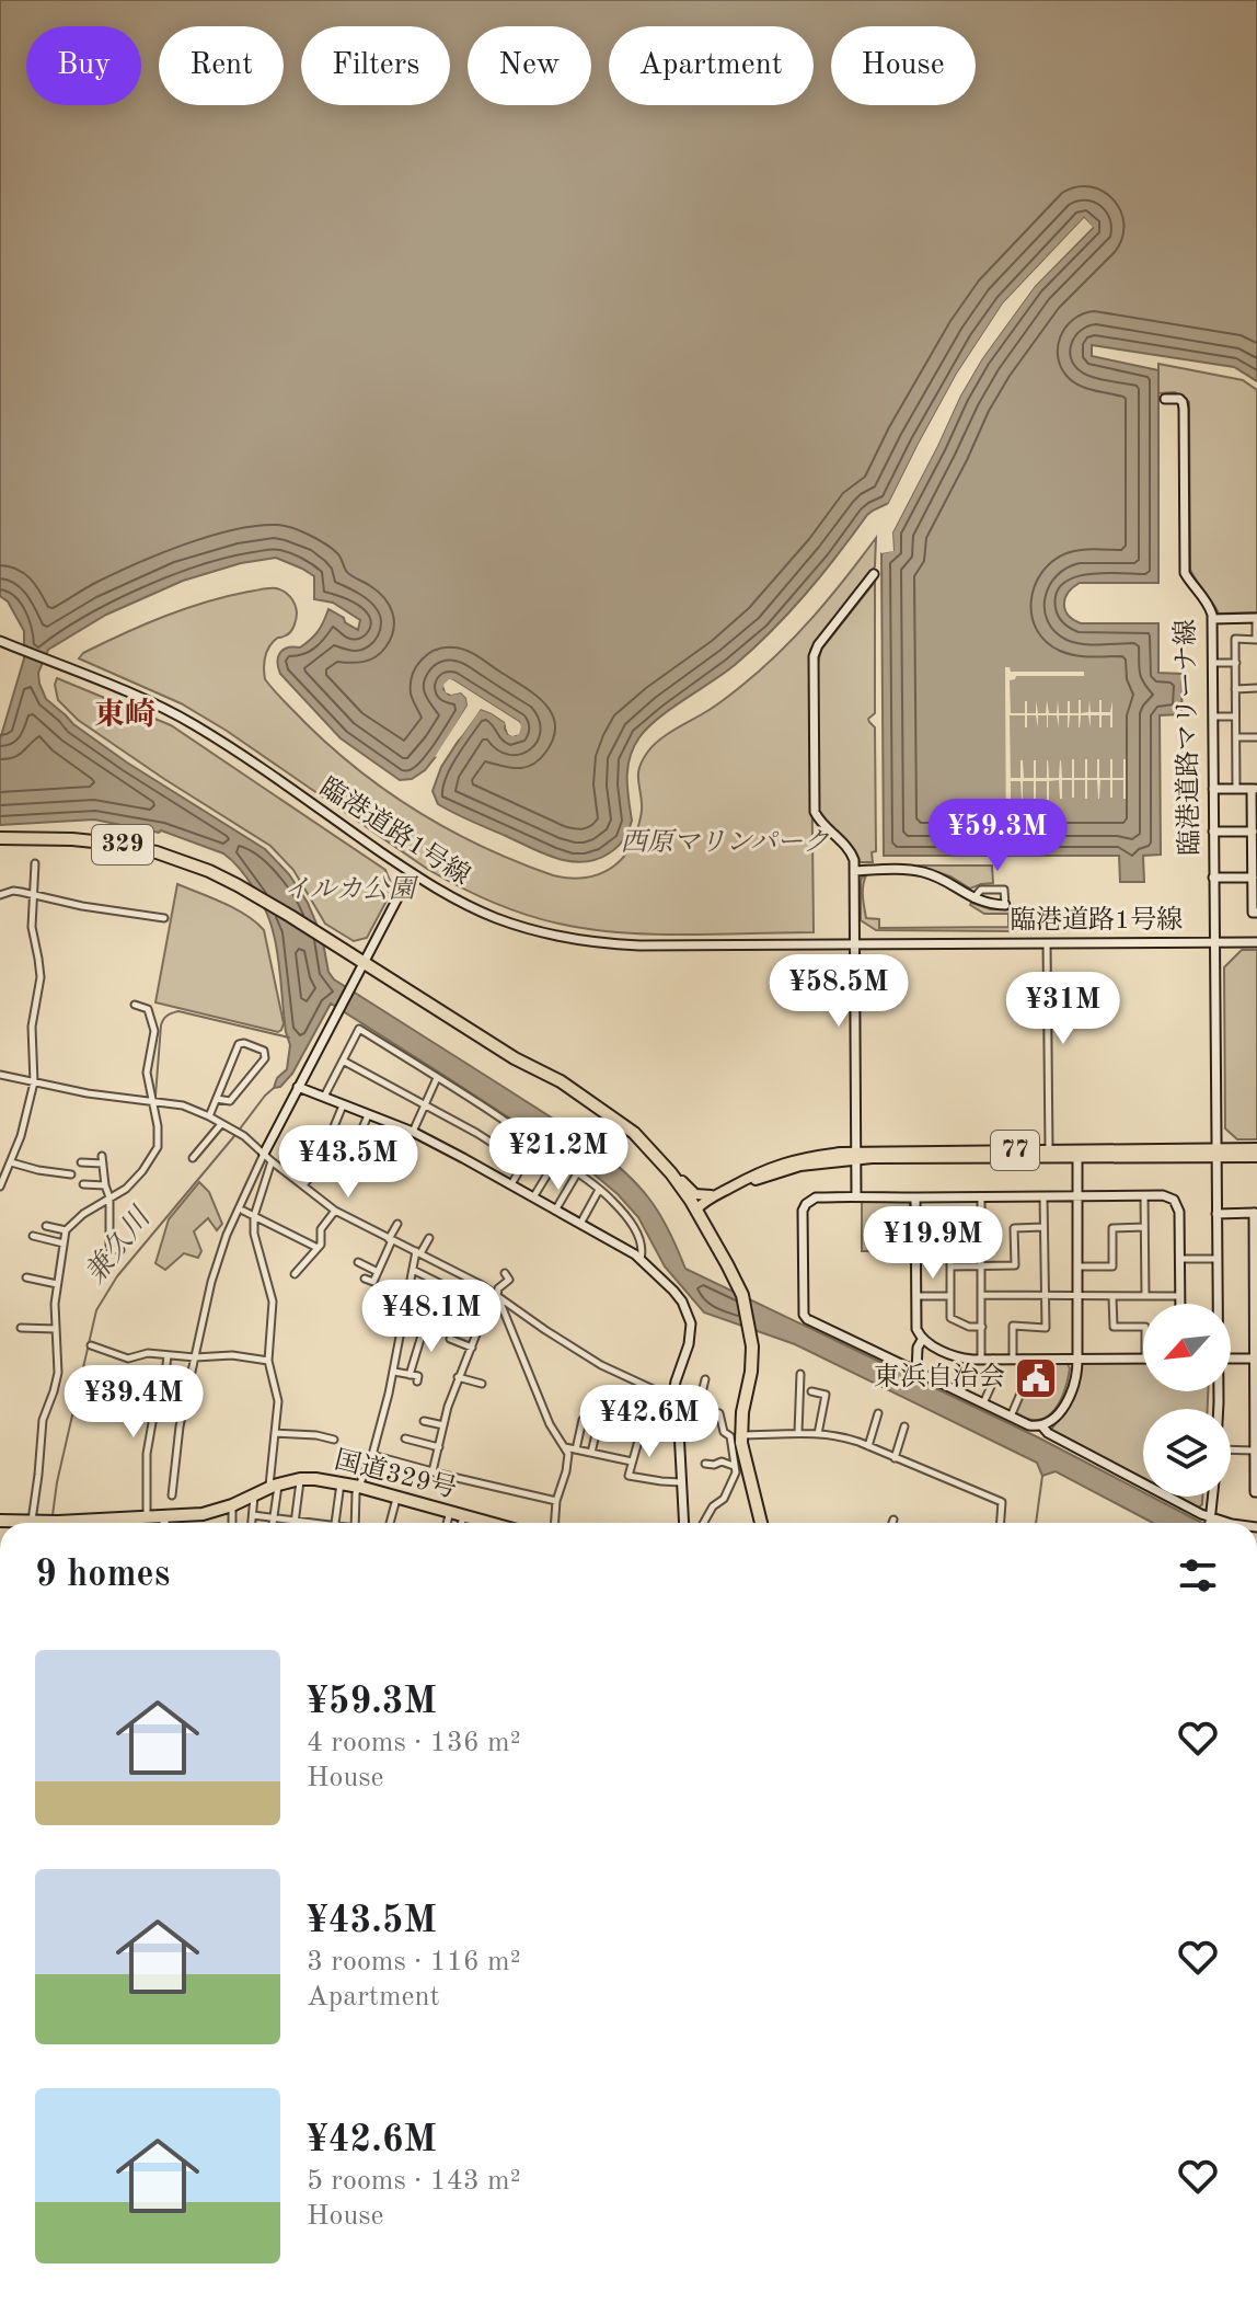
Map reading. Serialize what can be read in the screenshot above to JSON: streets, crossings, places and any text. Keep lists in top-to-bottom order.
{
  "streets": {
    "highway": ["329", "国道329号"],
    "main road": ["77"],
    "street": ["臨港道路マリーナ線", "臨港道路1号線"]
  },
  "crossings": [
    ["臨港道路マリーナ線", "臨港道路1号線"],
    ["臨港道路1号線", "77"],
    ["329", "77"]
  ],
  "districts": ["東崎"],
  "water": ["兼久川"],
  "parks": ["西原マリンパーク", "イルカ公園"],
  "places": {
    "public building": ["東浜自治会"]
  },
  "north": "bottom left",
  "page": {
    "chip": [
      "Buy",
      "Rent",
      "Filters",
      "New",
      "Apartment",
      "House"
    ],
    "price": [
      "¥59.3M",
      "¥58.5M",
      "¥31M",
      "¥21.2M",
      "¥43.5M",
      "¥19.9M",
      "¥48.1M",
      "¥39.4M",
      "¥42.6M"
    ],
    "heading": "9 homes",
    "list": [
      {
        "name": "¥59.3M",
        "note": "4 rooms · 136 m² · House"
      },
      {
        "name": "¥43.5M",
        "note": "3 rooms · 116 m² · Apartment"
      },
      {
        "name": "¥42.6M",
        "note": "5 rooms · 143 m² · House"
      }
    ]
  }
}
